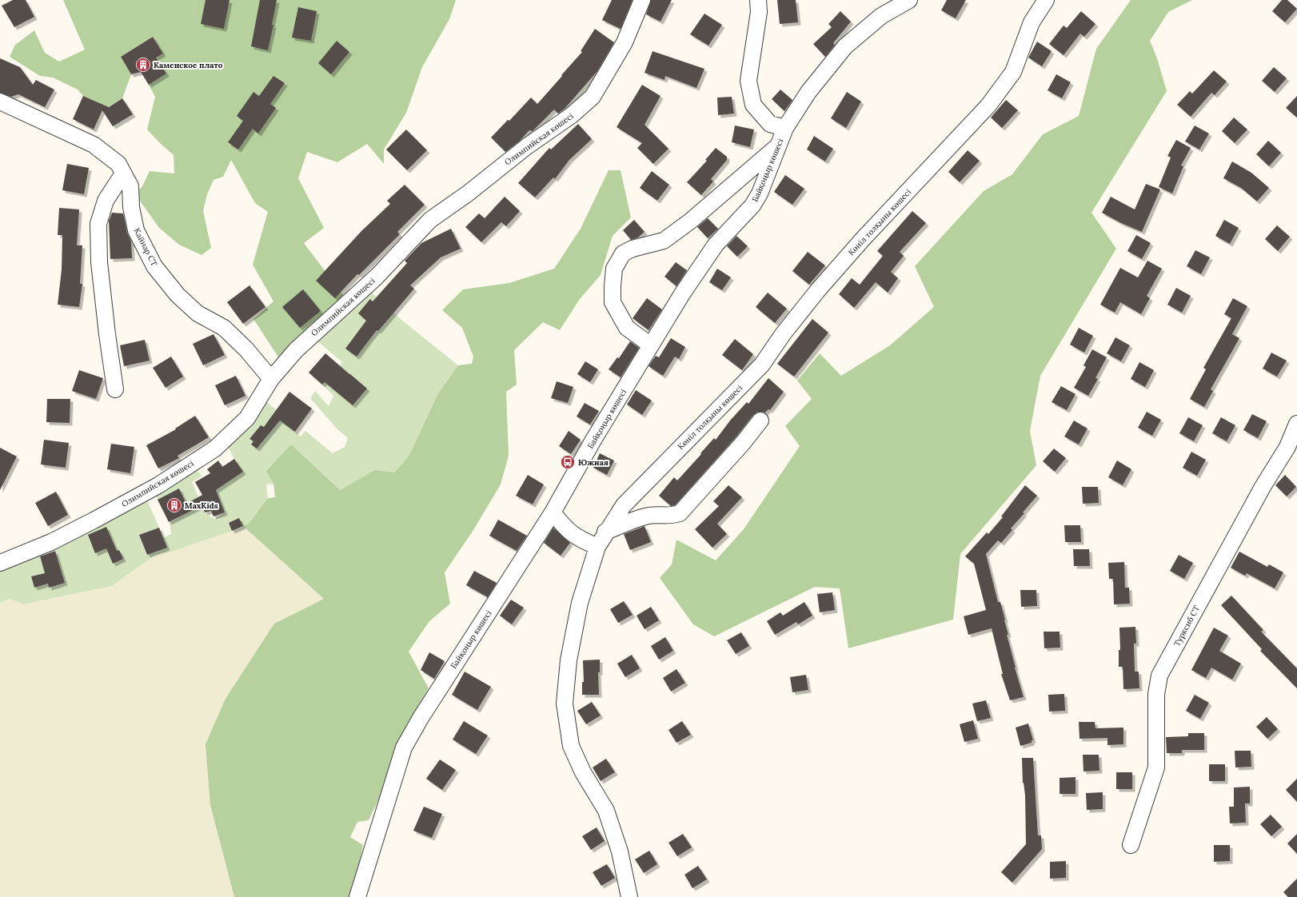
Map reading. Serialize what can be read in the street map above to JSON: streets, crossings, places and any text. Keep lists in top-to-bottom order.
{
  "streets": {
    "street": [
      "Олимпийская көшесі",
      "Байқоңыр көшесі",
      "Көніл толқыны көшесі",
      "Кайнар СТ",
      "Турксиб СТ"
    ]
  },
  "crossings": [
    ["Олимпийская көшесі", "Кайнар СТ"]
  ],
  "places": {
    "building": ["Каменское плато", "MaxKids"],
    "bus stop": ["Южная"]
  }
}
